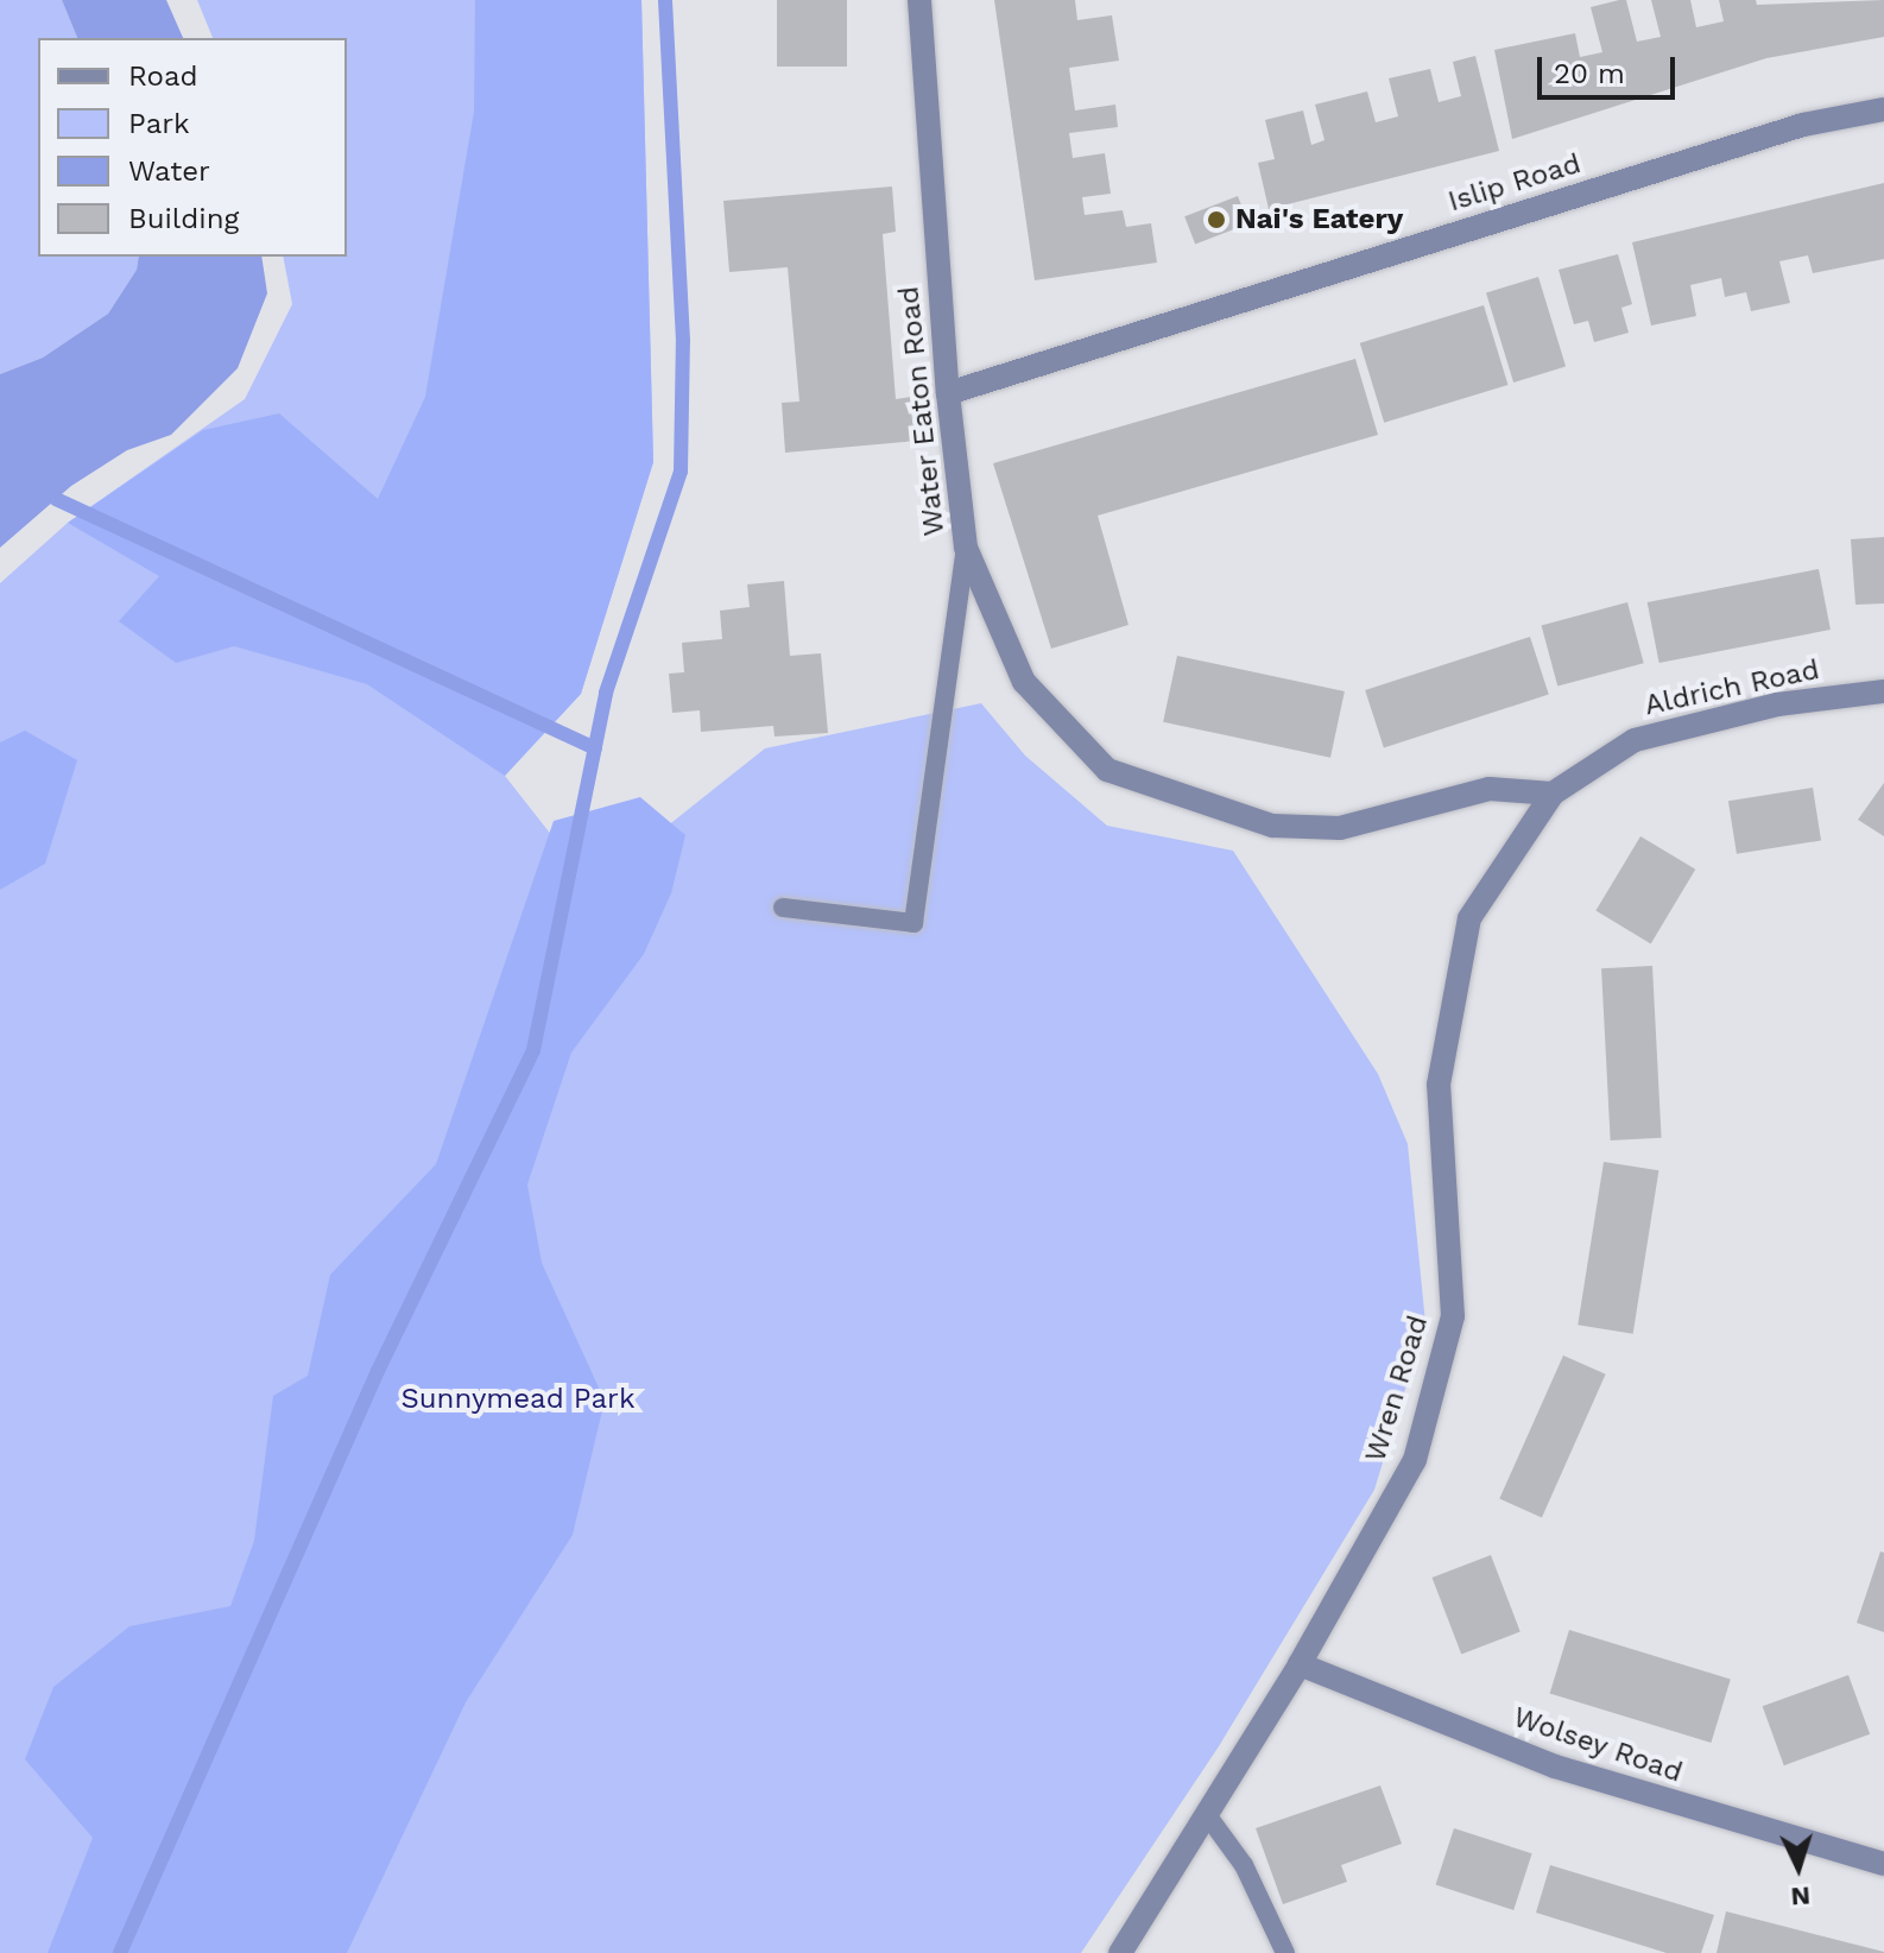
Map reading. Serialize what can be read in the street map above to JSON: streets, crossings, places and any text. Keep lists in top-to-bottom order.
{
  "streets": {
    "street": [
      "Islip Road",
      "Water Eaton Road",
      "Aldrich Road",
      "Wren Road",
      "Wolsey Road"
    ]
  },
  "crossings": [
    ["Islip Road", "Water Eaton Road"],
    ["Water Eaton Road", "Aldrich Road"],
    ["Water Eaton Road", "Wren Road"],
    ["Aldrich Road", "Wren Road"],
    ["Wren Road", "Wolsey Road"]
  ],
  "parks": ["Sunnymead Park"],
  "places": ["Nai's Eatery"],
  "legend": [
    "Road",
    "Park",
    "Water",
    "Building"
  ],
  "scale_bar": "20 m",
  "north": "bottom"
}
